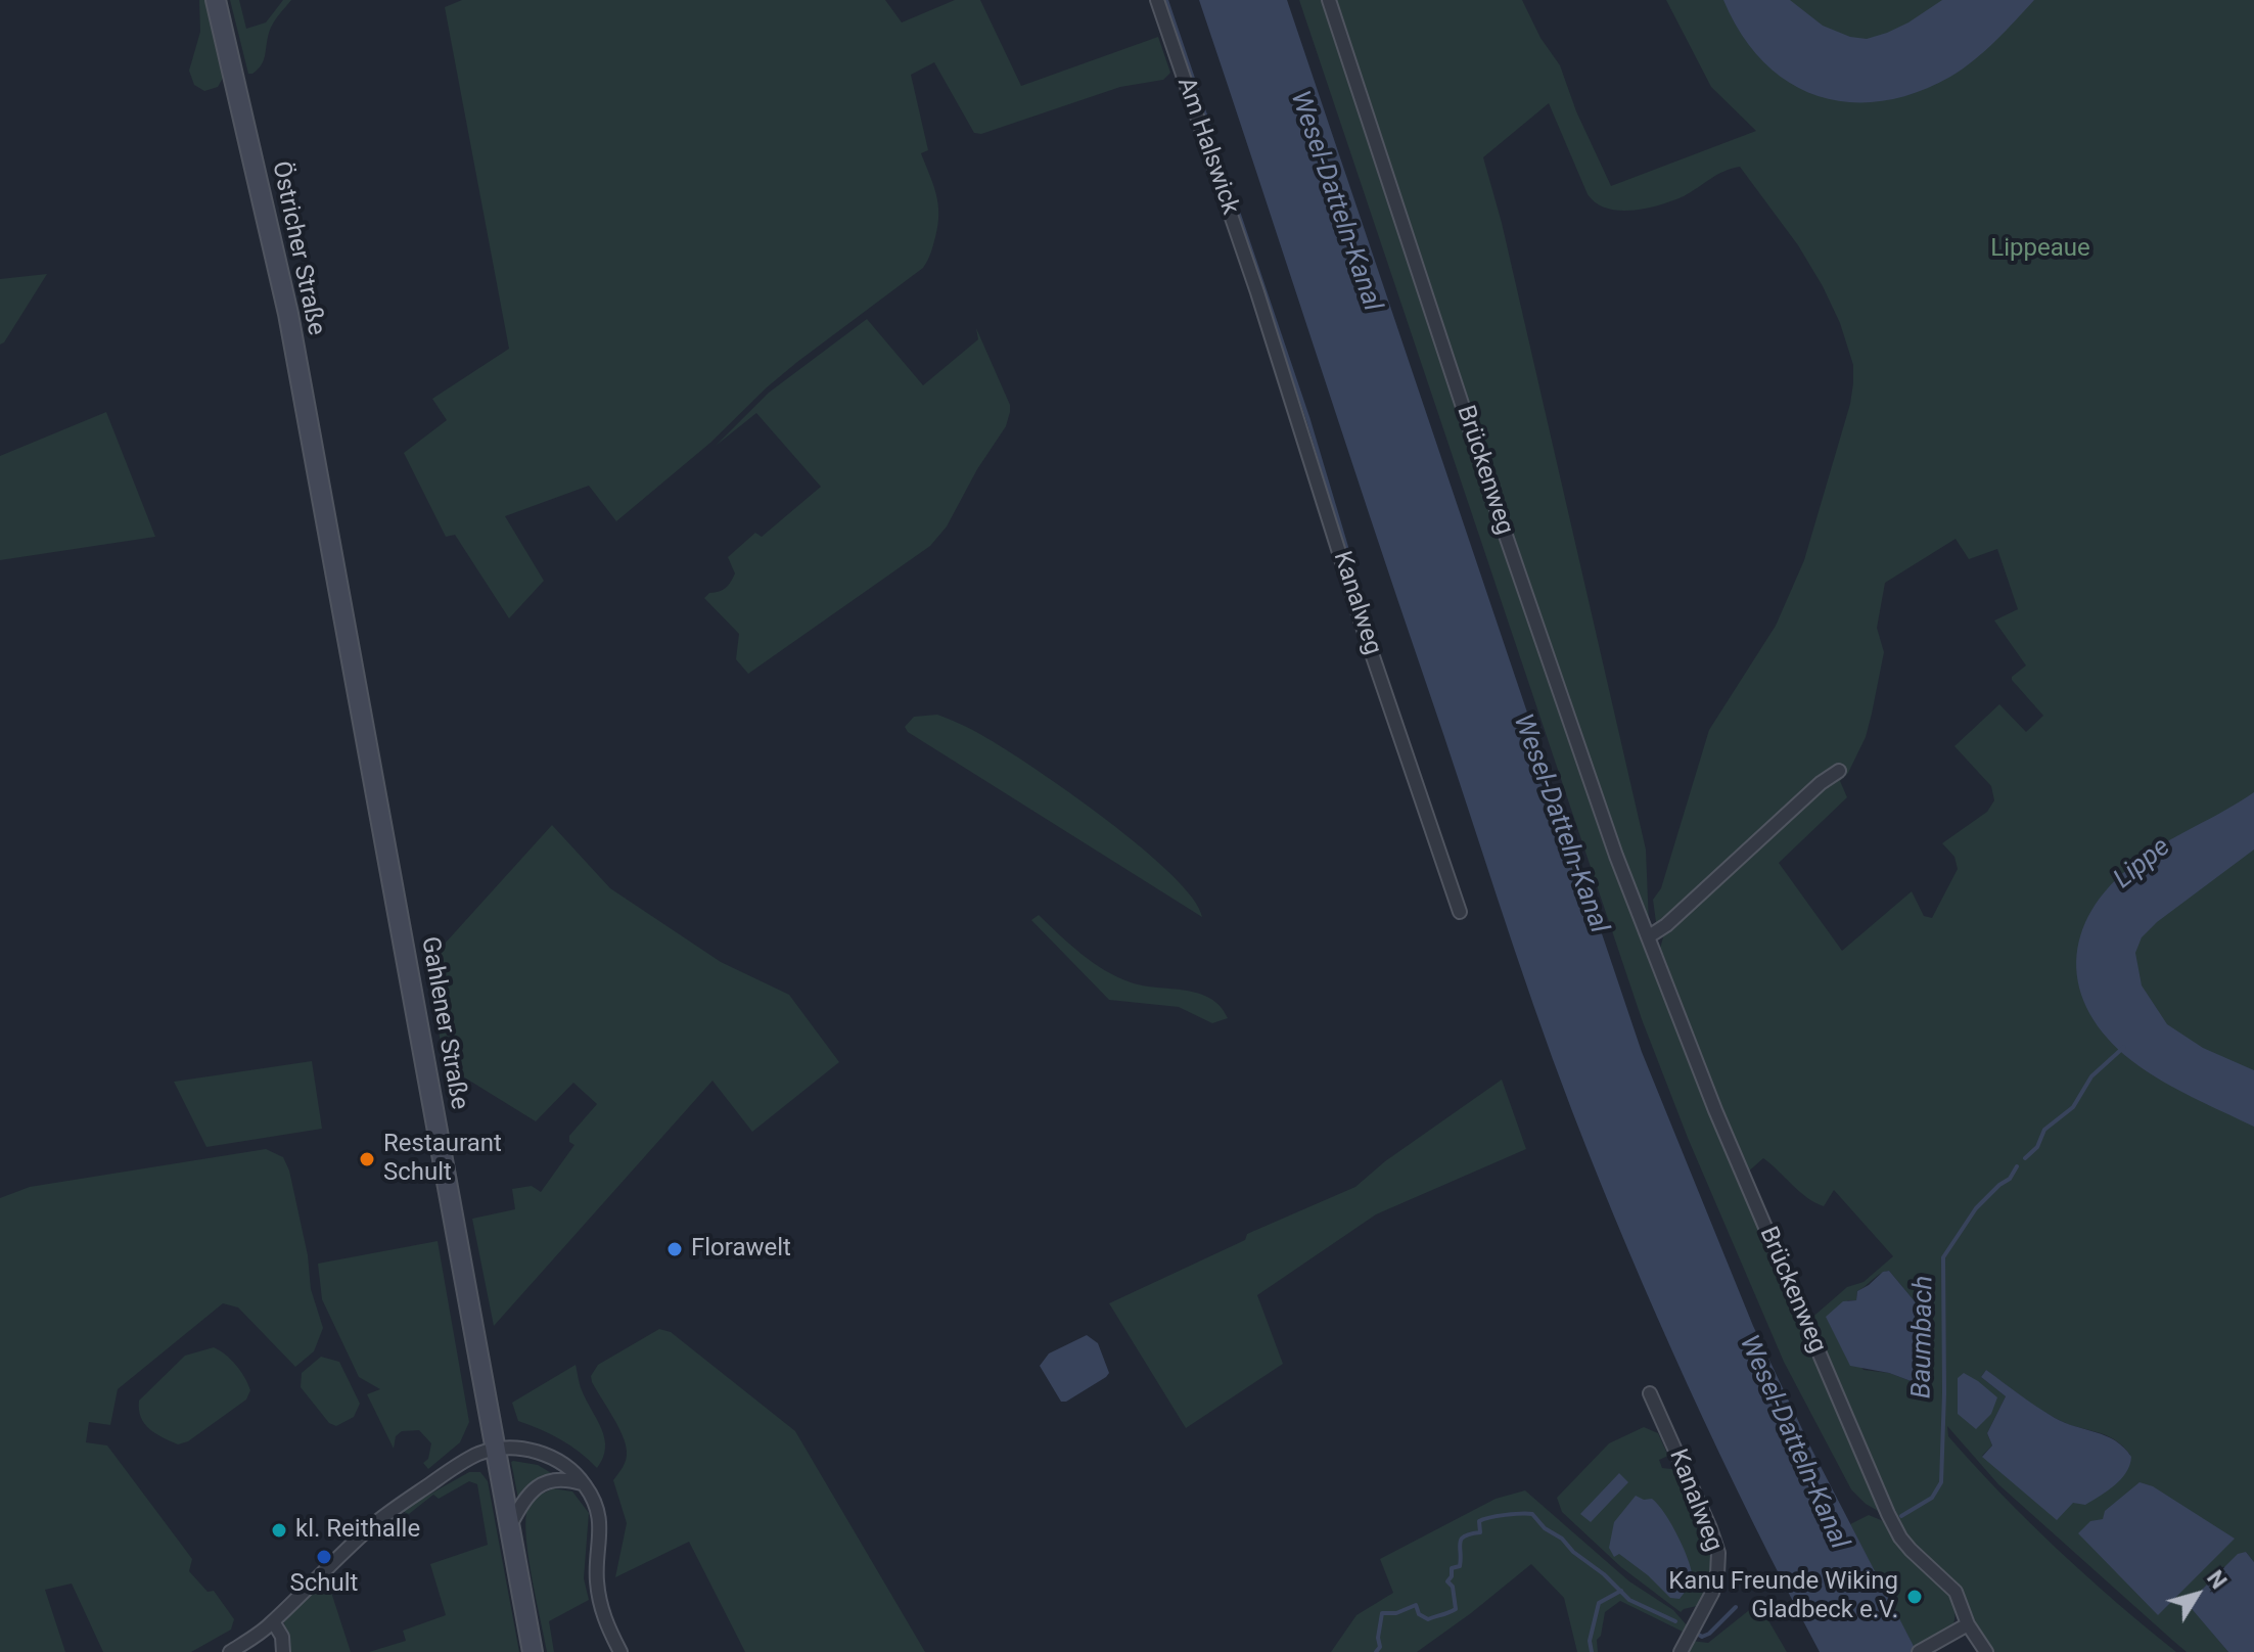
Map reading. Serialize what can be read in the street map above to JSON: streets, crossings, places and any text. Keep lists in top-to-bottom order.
{
  "streets": {
    "main road": ["Östricher Straße", "Gahlener Straße"],
    "street": ["Am Halswick", "Brückenweg", "Kanalweg"]
  },
  "crossings": [
    ["Am Halswick", "Kanalweg"],
    ["Östricher Straße", "Gahlener Straße"]
  ],
  "water": ["Wesel-Datteln-Kanal", "Lippe", "Baumbach"],
  "parks": ["Lippeaue"],
  "places": [
    "Restaurant Schult",
    "Florawelt",
    "kl. Reithalle",
    "Schult",
    "Kanu Freunde Wiking Gladbeck e.V."
  ],
  "north": "top right"
}
